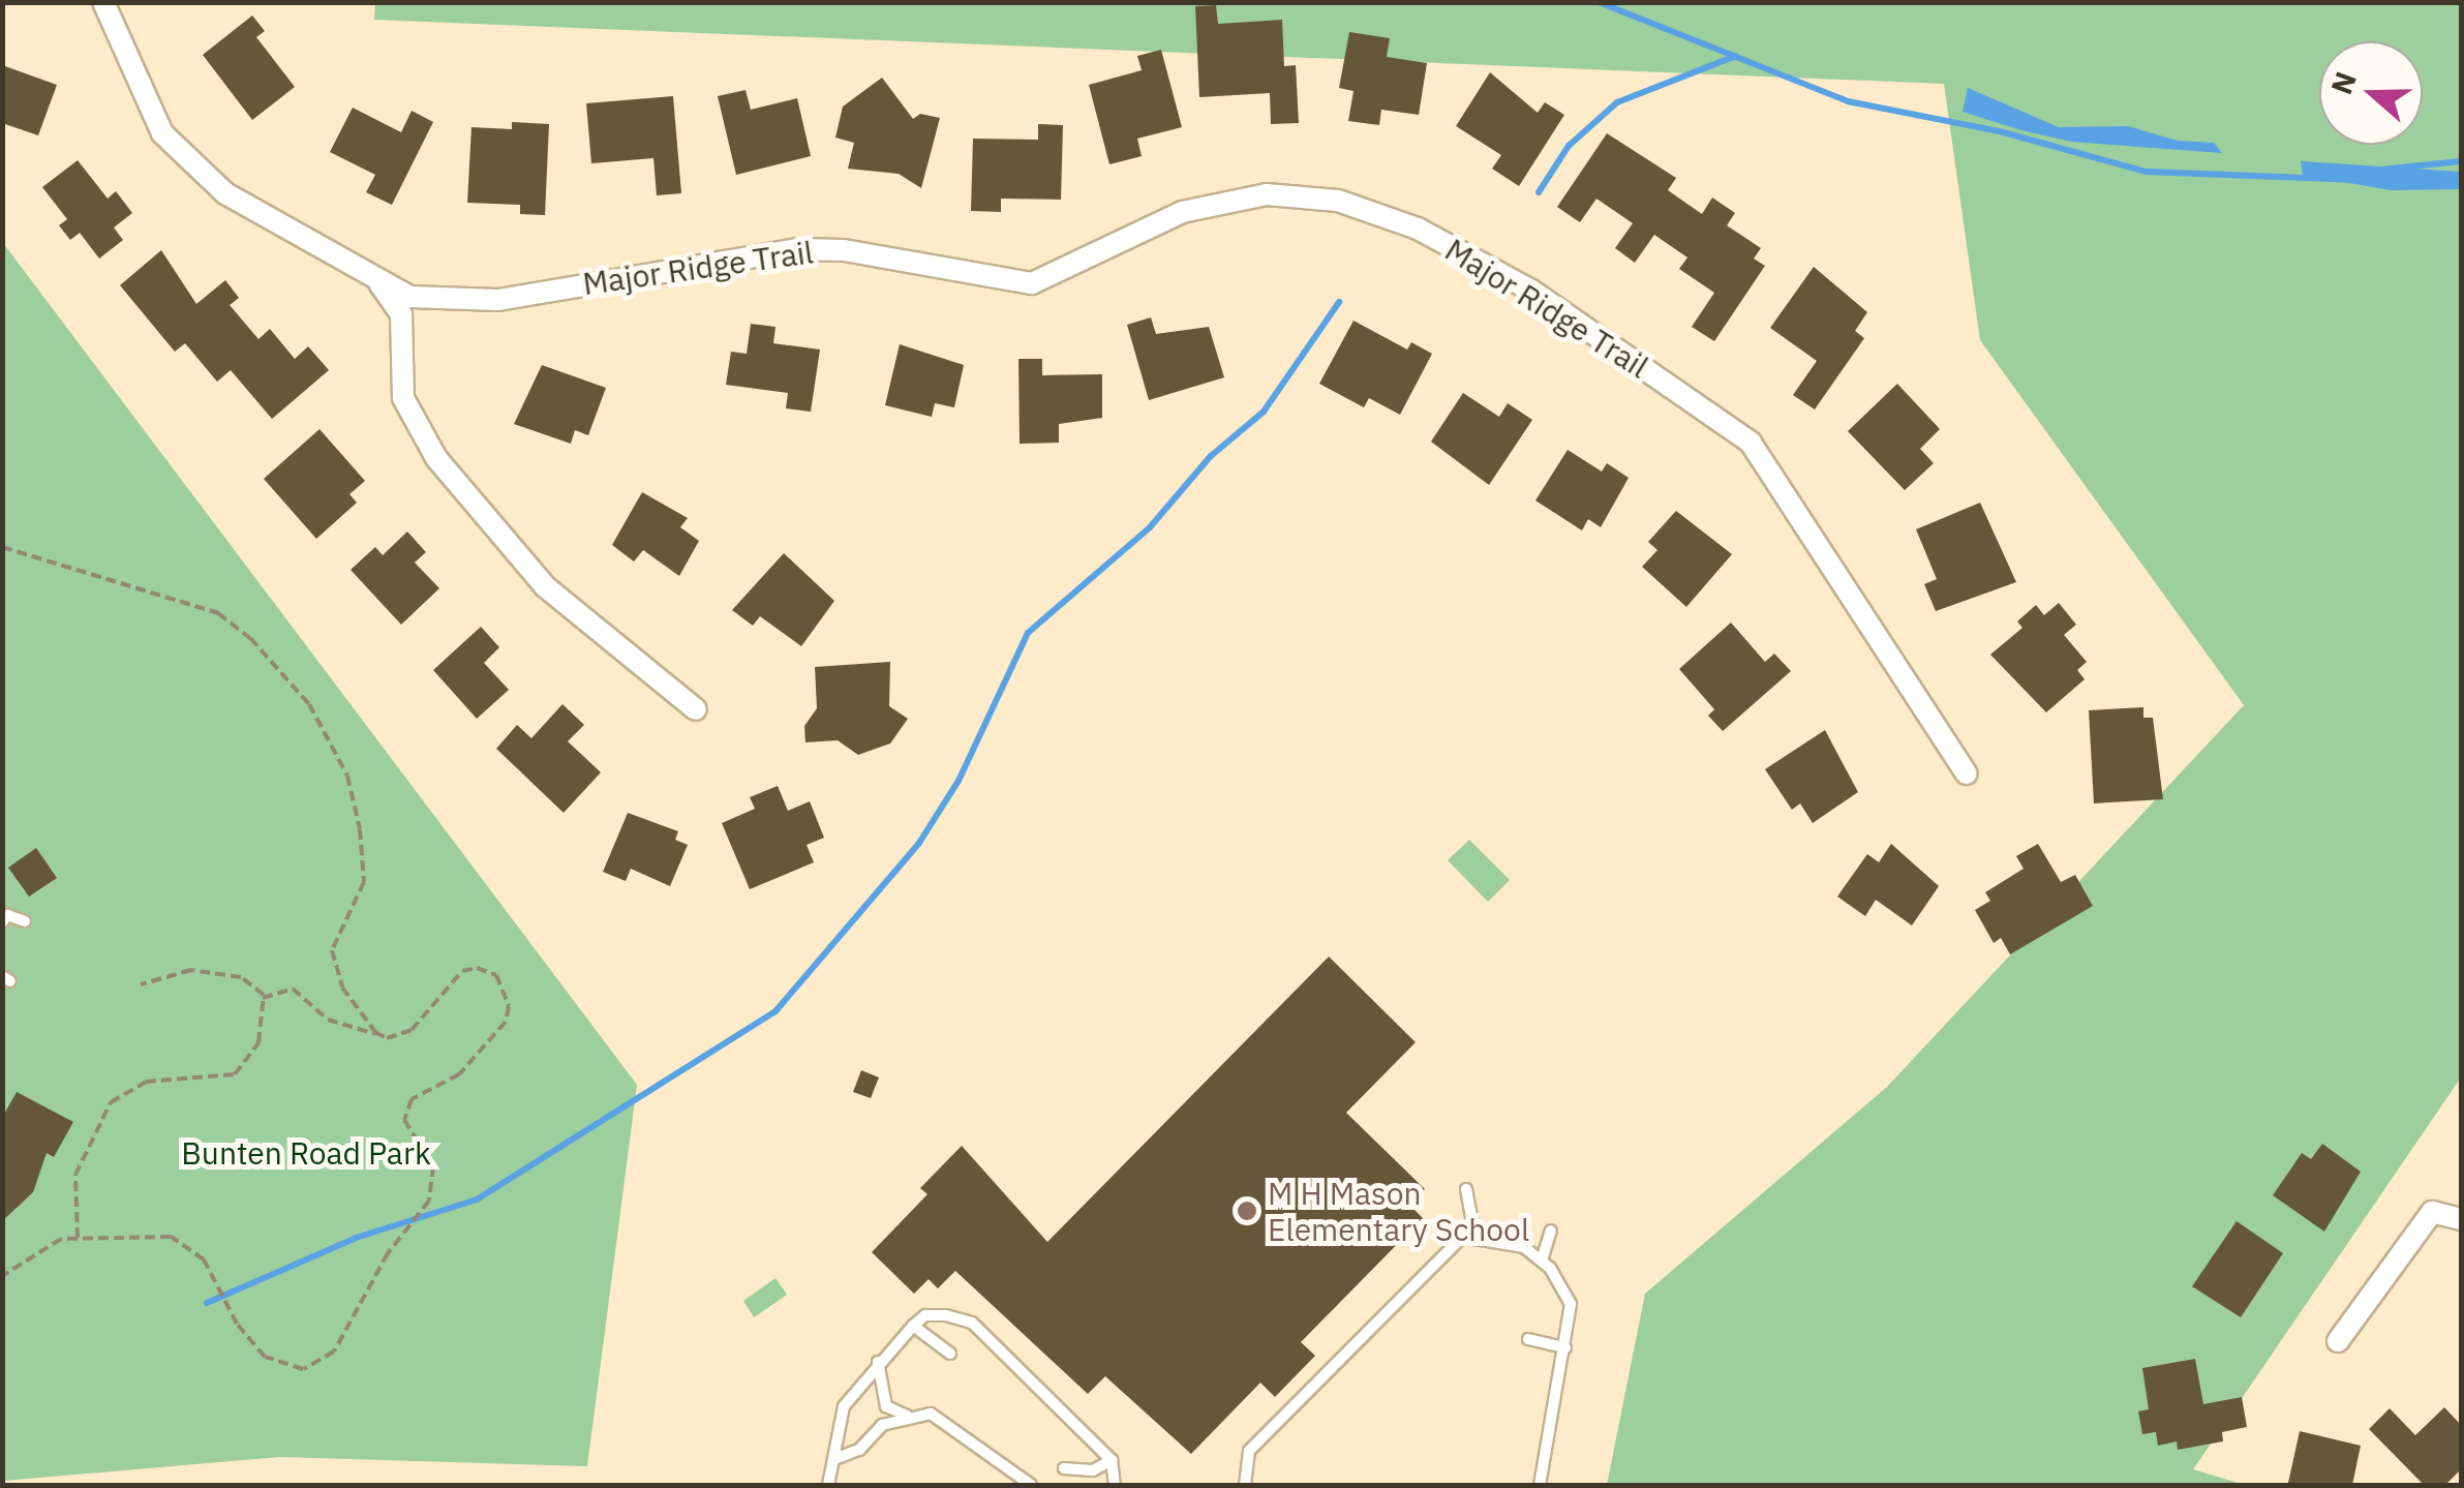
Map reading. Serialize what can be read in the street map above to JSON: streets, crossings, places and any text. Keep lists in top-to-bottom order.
{
  "streets": {
    "street": ["Major Ridge Trail"]
  },
  "parks": ["Bunten Road Park"],
  "places": ["M H Mason Elementary School"],
  "north": "left"
}
